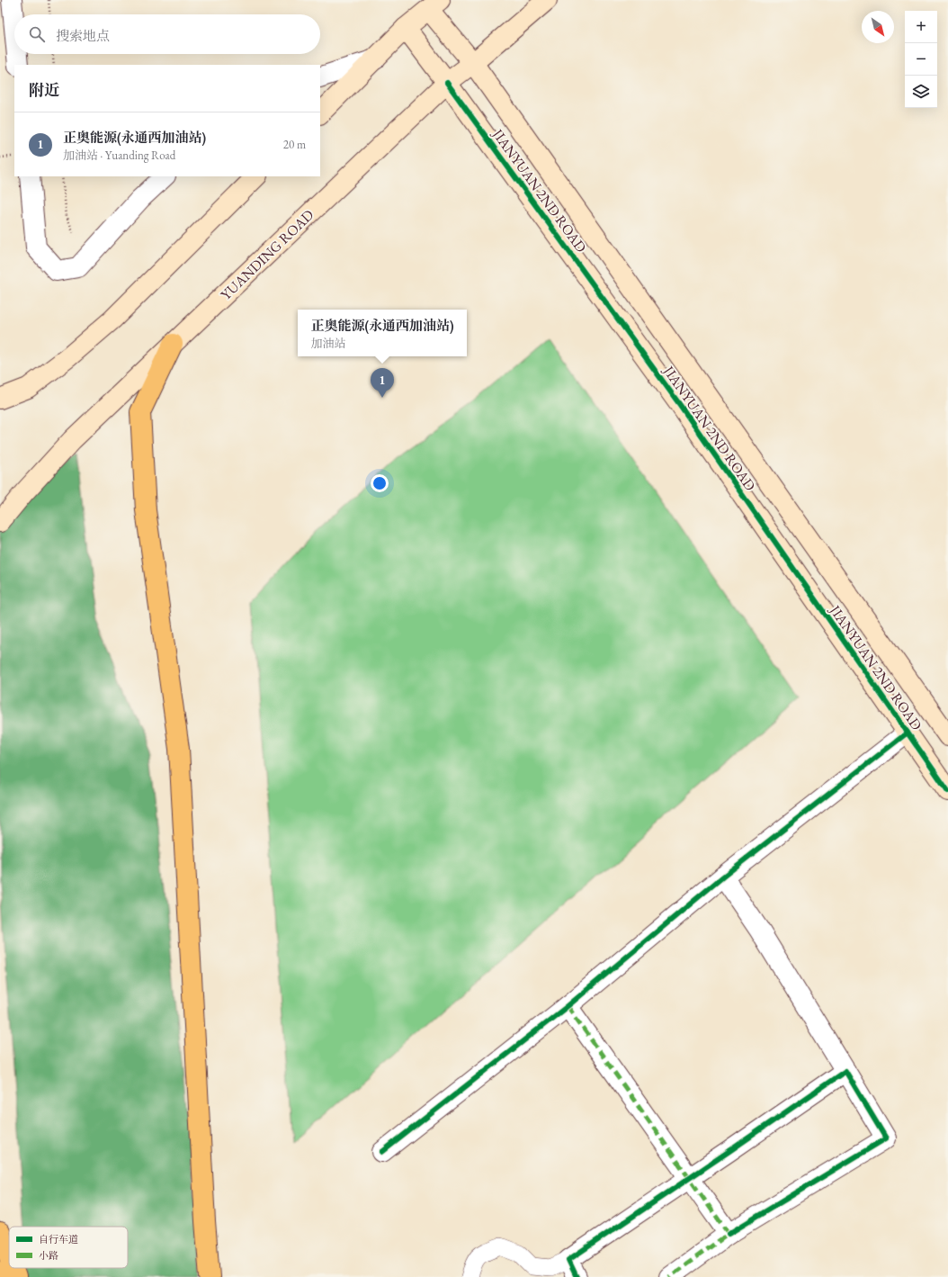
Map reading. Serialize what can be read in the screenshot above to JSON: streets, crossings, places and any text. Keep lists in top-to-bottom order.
{
  "streets": {
    "street": ["JIANYUAN 2ND ROAD", "YUANDING ROAD"]
  },
  "crossings": [
    ["JIANYUAN 2ND ROAD", "YUANDING ROAD"]
  ],
  "legend": ["自行车道", "小路"],
  "north": "bottom right",
  "page": {
    "map_buttons": ["+", "−"],
    "search": "搜索地点",
    "heading": "附近",
    "list": [
      {
        "mark": "1",
        "name": "正奥能源(永通西加油站)",
        "note": "加油站 · Yuanding Road",
        "value": "20 m"
      }
    ],
    "popup": ["正奥能源(永通西加油站)", "加油站"],
    "pins": "1"
  }
}
